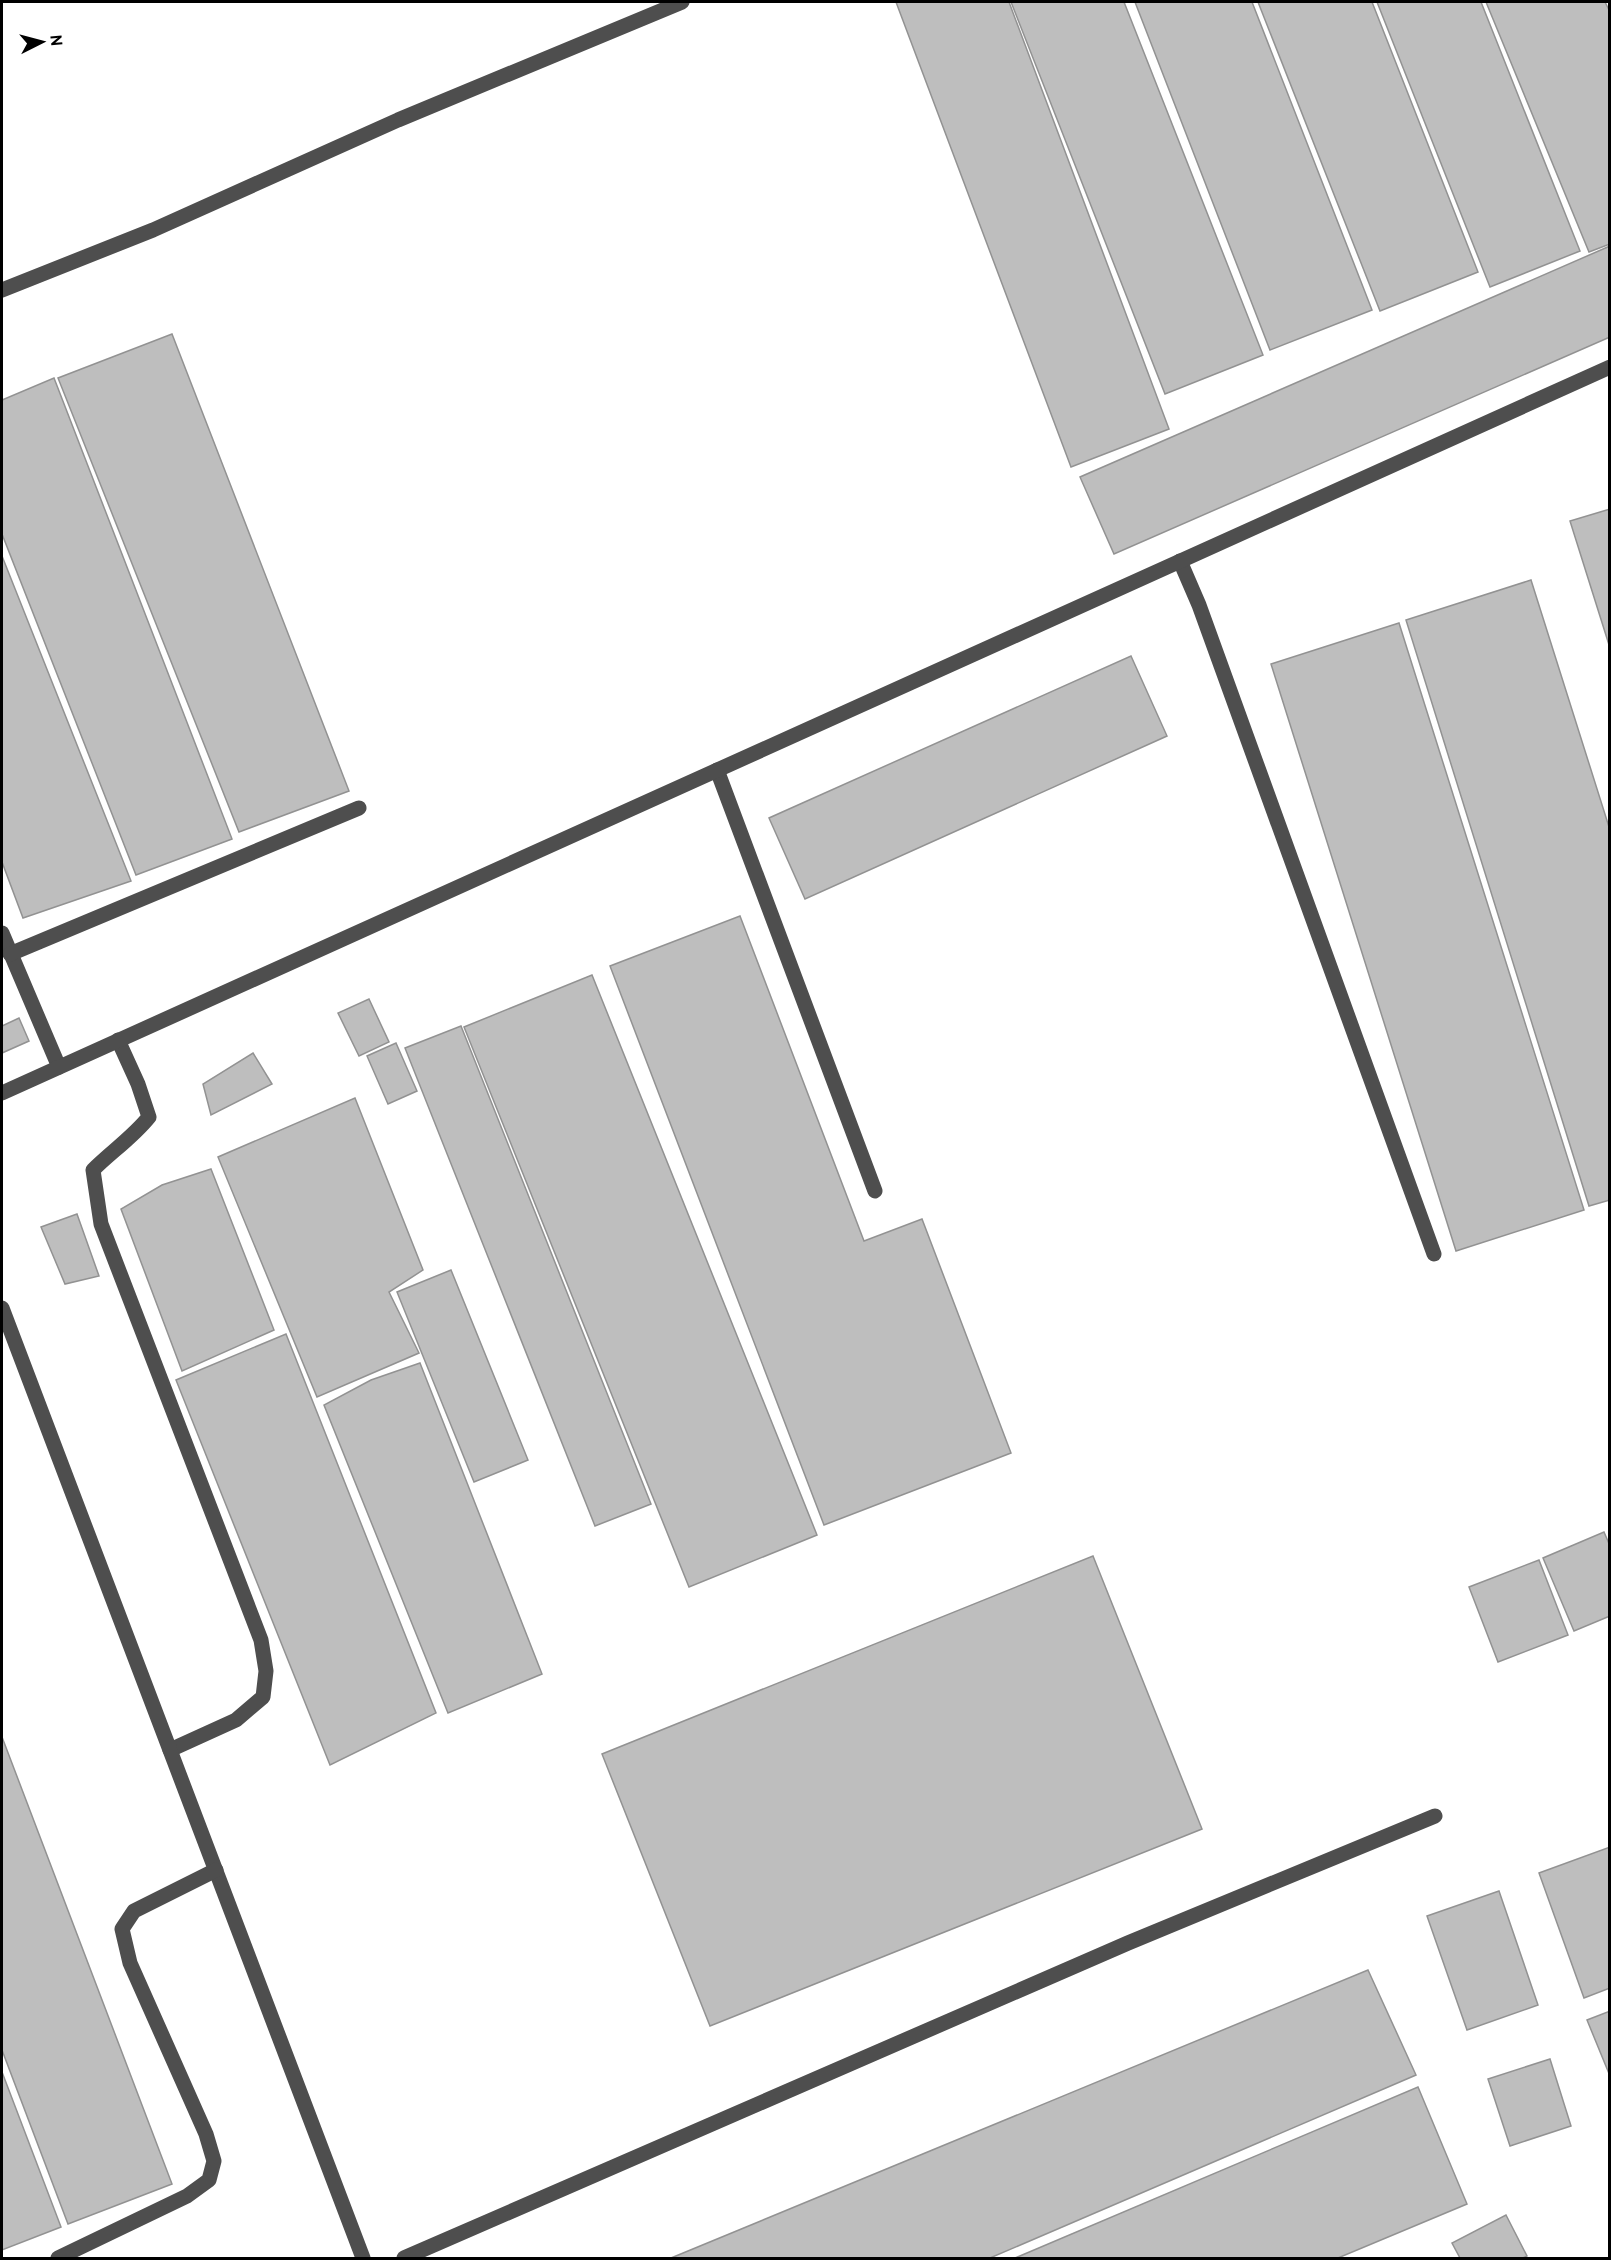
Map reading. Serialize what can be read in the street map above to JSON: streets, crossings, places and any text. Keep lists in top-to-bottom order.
{
  "north": "right"
}
